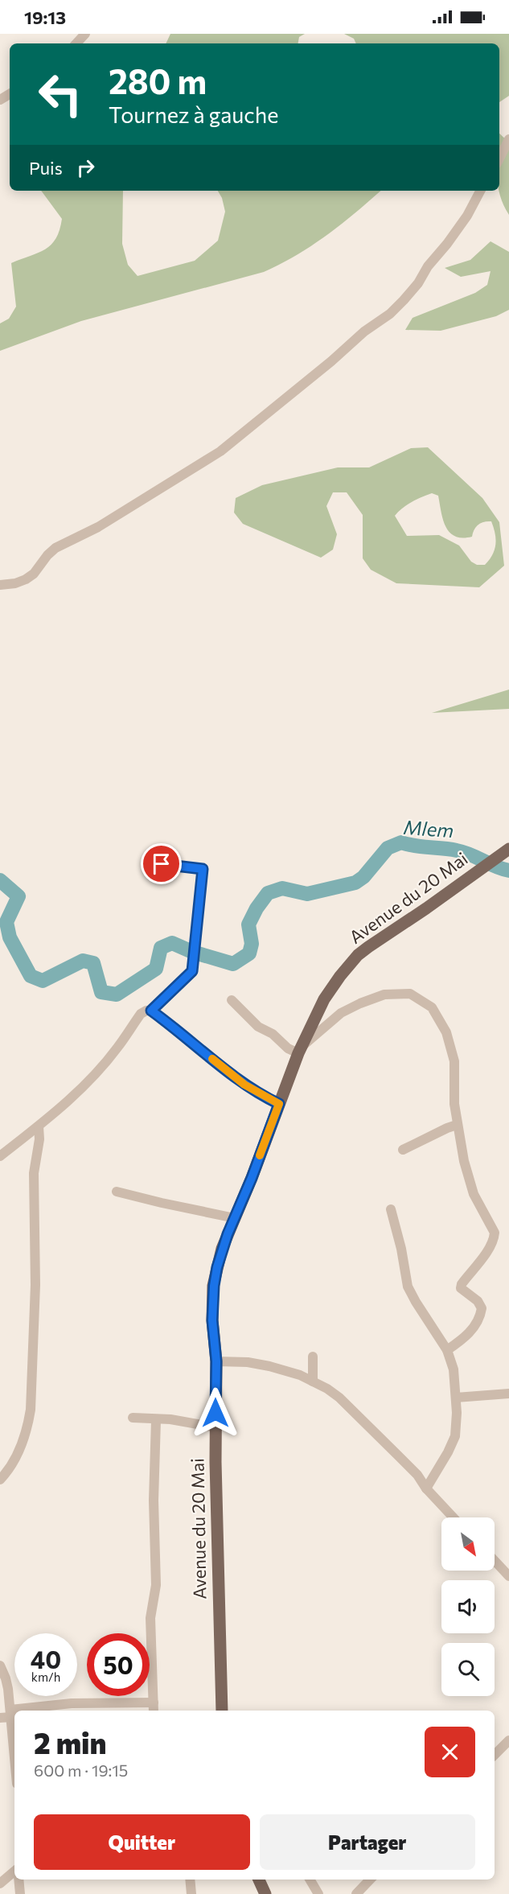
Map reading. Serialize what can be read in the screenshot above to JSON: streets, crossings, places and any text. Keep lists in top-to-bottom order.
{
  "streets": {
    "main road": ["Avenue du 20 Mai"]
  },
  "water": ["Mlem"],
  "north": "bottom right",
  "page": {
    "status": "19:13",
    "turn": ["280 m", "Tournez à gauche"],
    "then": "Puis",
    "speed": "40 km/h",
    "limit": "50",
    "heading": ["2 min", "600 m · 19:15"],
    "buttons": ["Quitter", "Partager"]
  }
}
